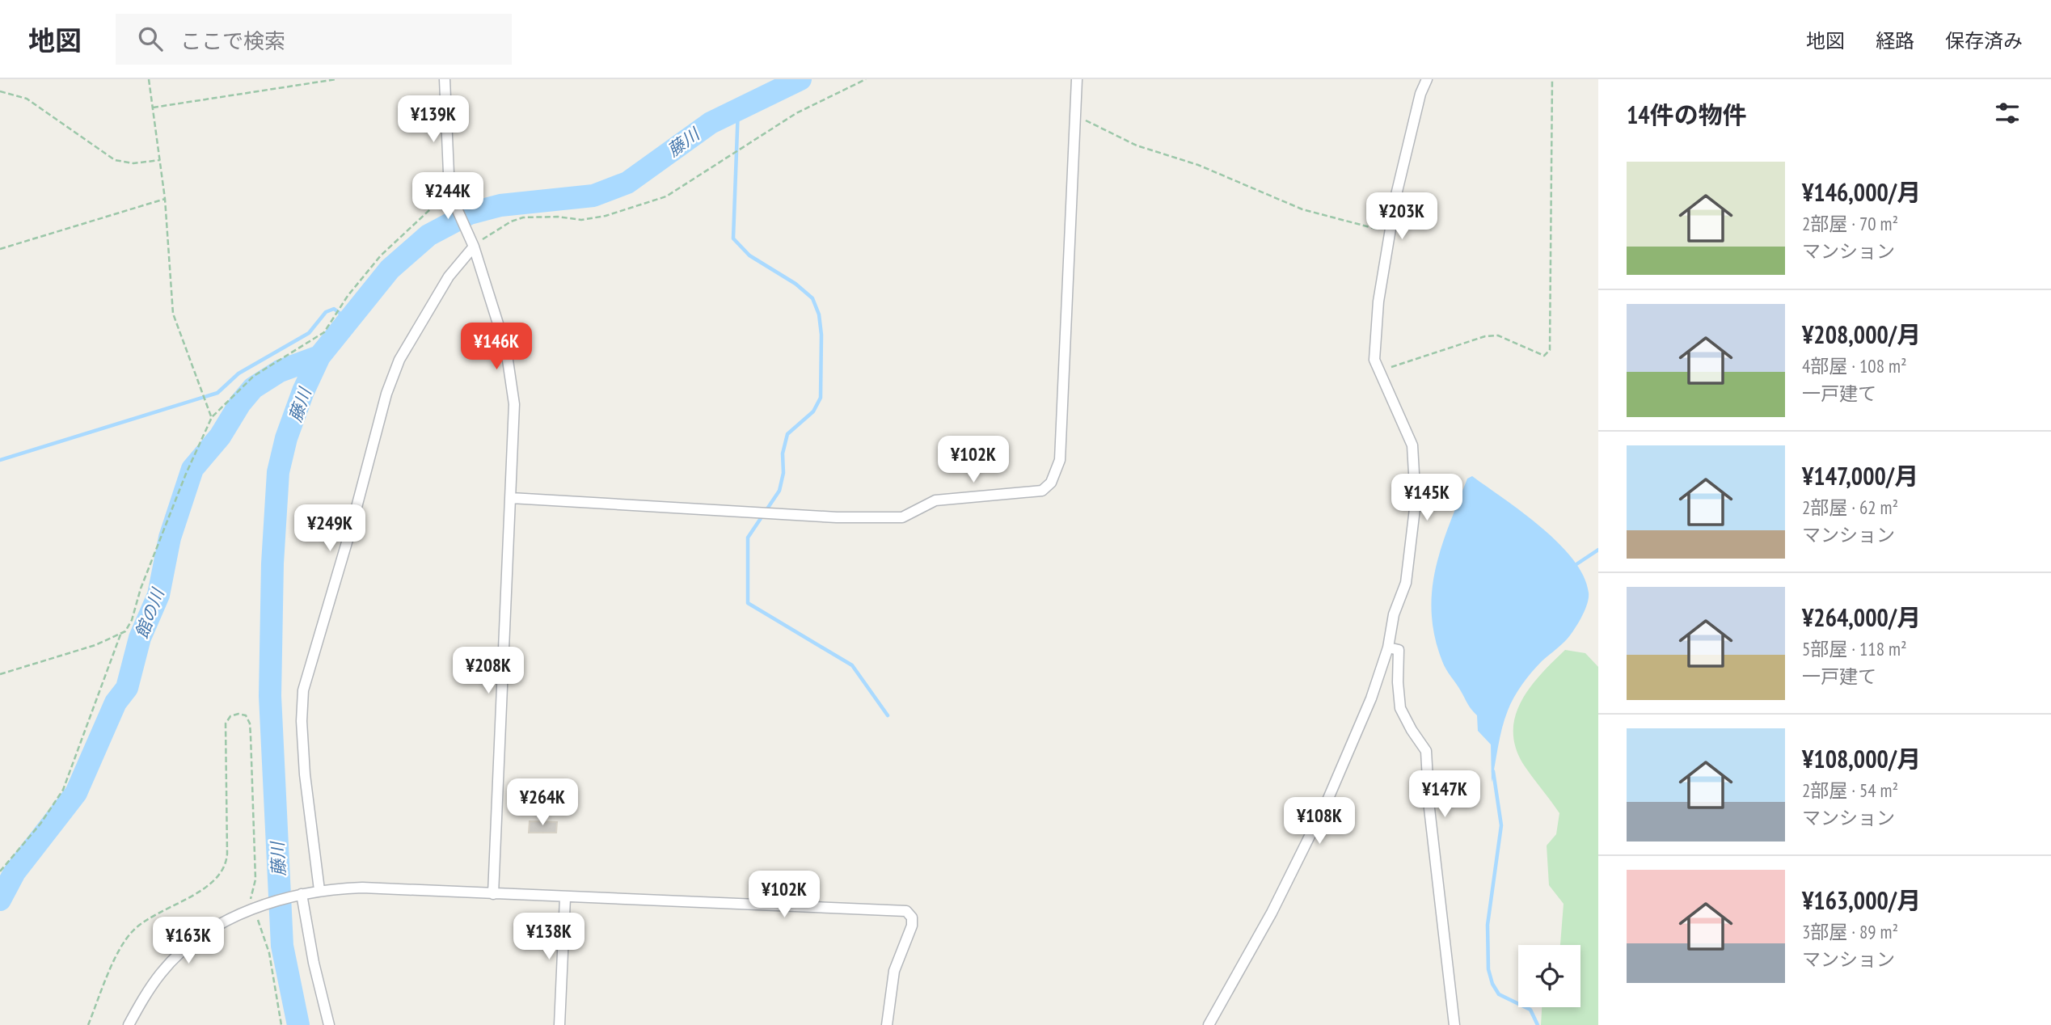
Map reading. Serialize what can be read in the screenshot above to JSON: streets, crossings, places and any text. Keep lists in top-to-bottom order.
{
  "water": ["藤川", "館の川"],
  "page": {
    "header": "地図",
    "search": "ここで検索",
    "nav": ["地図", "経路", "保存済み"],
    "heading": "14件の物件",
    "price": [
      "¥139K",
      "¥244K",
      "¥203K",
      "¥146K",
      "¥102K",
      "¥145K",
      "¥249K",
      "¥208K",
      "¥147K",
      "¥264K",
      "¥108K",
      "¥102K",
      "¥138K",
      "¥163K"
    ],
    "list": [
      {
        "name": "¥146,000/月",
        "note": "2部屋 · 70 m² · マンション"
      },
      {
        "name": "¥208,000/月",
        "note": "4部屋 · 108 m² · 一戸建て"
      },
      {
        "name": "¥147,000/月",
        "note": "2部屋 · 62 m² · マンション"
      },
      {
        "name": "¥264,000/月",
        "note": "5部屋 · 118 m² · 一戸建て"
      },
      {
        "name": "¥108,000/月",
        "note": "2部屋 · 54 m² · マンション"
      },
      {
        "name": "¥163,000/月",
        "note": "3部屋 · 89 m² · マンション"
      }
    ]
  }
}
